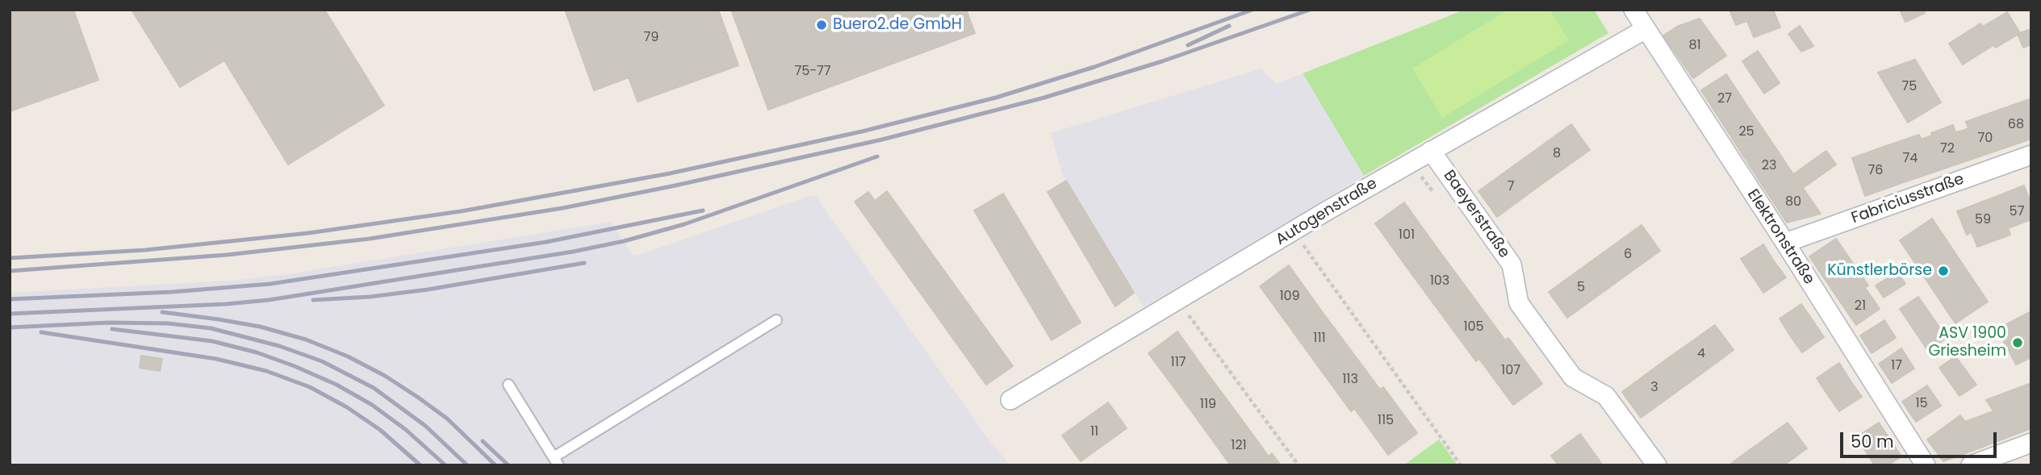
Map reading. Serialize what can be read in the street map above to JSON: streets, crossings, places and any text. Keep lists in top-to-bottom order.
{
  "streets": {
    "street": [
      "Fabriciusstraße",
      "Autogenstraße",
      "Baeyerstraße",
      "Elektronstraße"
    ]
  },
  "crossings": [
    ["Fabriciusstraße", "Elektronstraße"],
    ["Autogenstraße", "Baeyerstraße"],
    ["Autogenstraße", "Elektronstraße"]
  ],
  "places": ["Buero2.de GmbH", "Künstlerbörse", "ASV 1900 Griesheim"],
  "house_numbers": [
    "79",
    "81",
    "75-77",
    "75",
    "27",
    "68",
    "25",
    "70",
    "72",
    "8",
    "74",
    "23",
    "76",
    "7",
    "80",
    "57",
    "59",
    "101",
    "6",
    "103",
    "5",
    "109",
    "21",
    "105",
    "111",
    "4",
    "117",
    "17",
    "107",
    "113",
    "3",
    "15",
    "119",
    "115",
    "11",
    "121"
  ],
  "scale_bar": "50 m"
}
